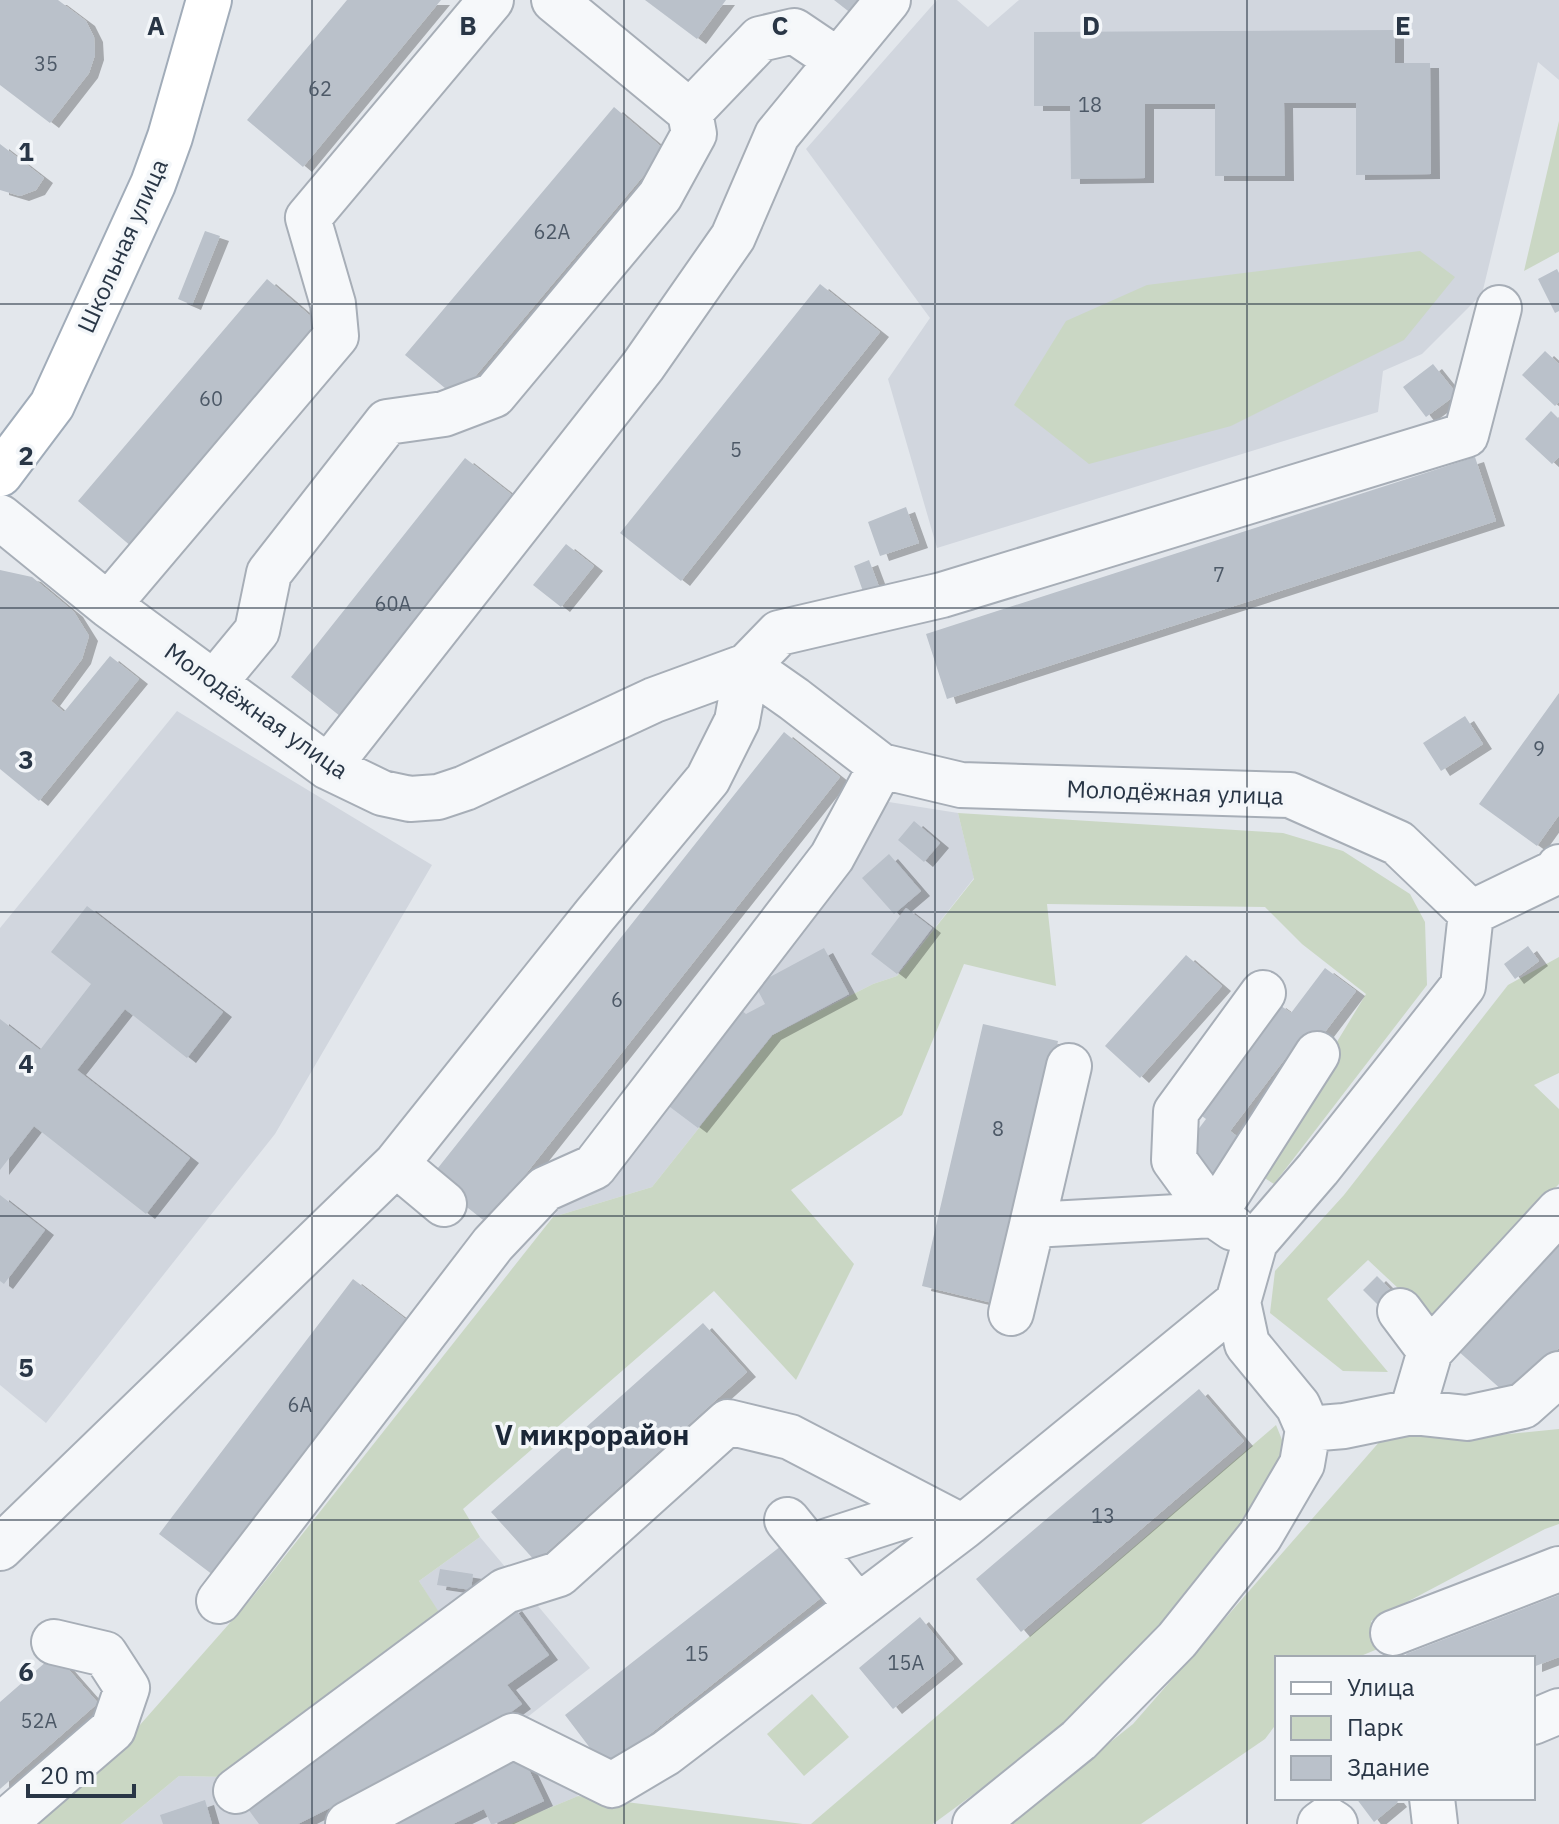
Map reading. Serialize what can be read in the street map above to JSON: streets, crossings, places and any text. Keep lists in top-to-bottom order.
{
  "streets": {
    "main road": ["Школьная улица"],
    "street": ["Молодёжная улица"]
  },
  "districts": ["V микрорайон"],
  "house_numbers": [
    "35",
    "62",
    "18",
    "62А",
    "60",
    "5",
    "7",
    "60А",
    "9",
    "6",
    "8",
    "6А",
    "13",
    "15",
    "15А",
    "52А"
  ],
  "legend": ["Улица", "Парк", "Здание"],
  "scale_bar": "20 m",
  "grid": {
    "columns": [
      "A",
      "B",
      "C",
      "D",
      "E"
    ],
    "rows": [
      "1",
      "2",
      "3",
      "4",
      "5",
      "6"
    ]
  }
}
